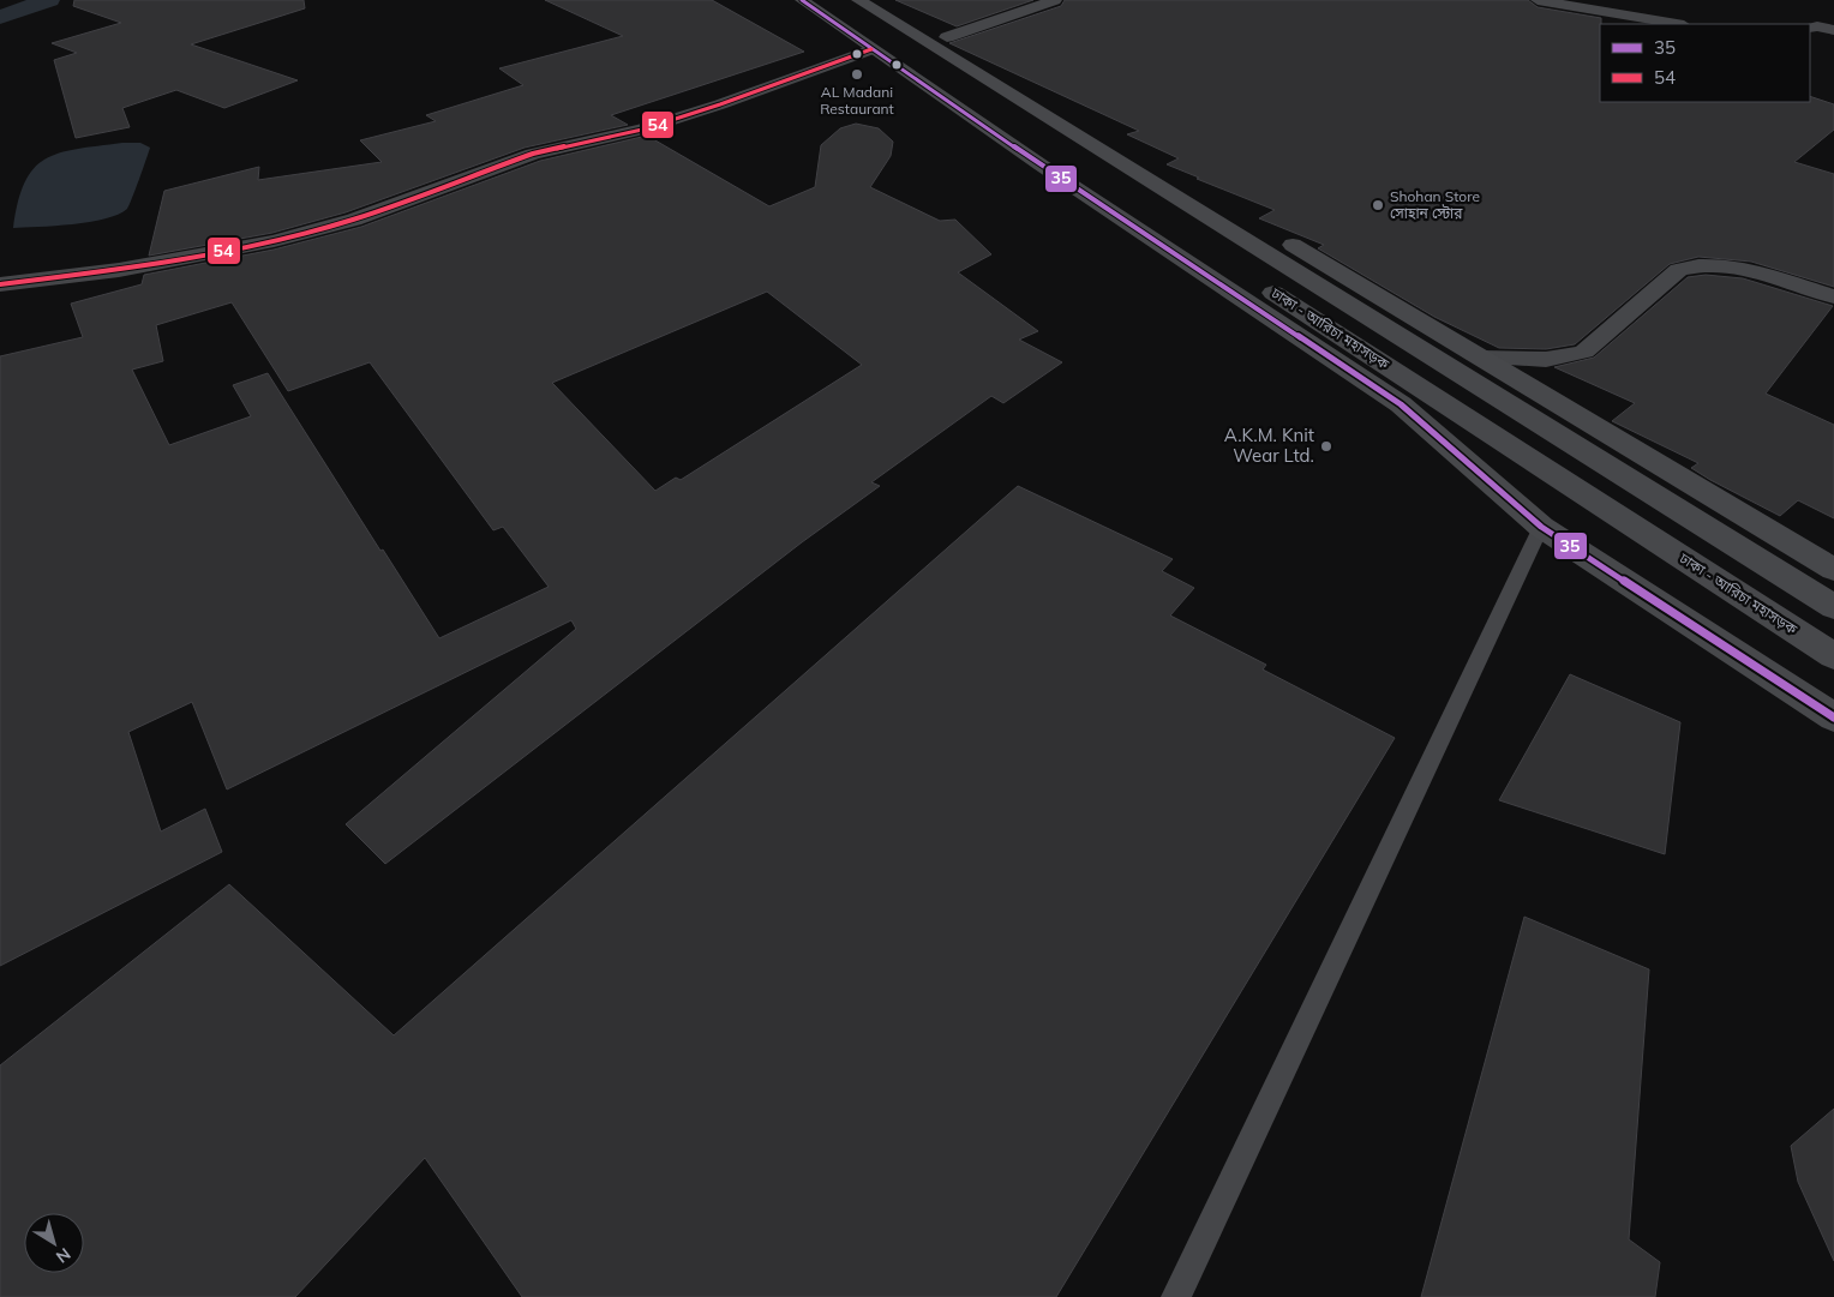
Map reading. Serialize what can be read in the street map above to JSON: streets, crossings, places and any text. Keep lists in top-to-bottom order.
{
  "streets": {
    "highway": ["ঢাকা - আরিচা মহাসড়ক"]
  },
  "places": ["AL Madani Restaurant", "Shohan Store সোহান স্টোর", "A.K.M. Knit Wear Ltd."],
  "lines": ["transit line 35", "transit line 54"],
  "legend": ["35", "54"],
  "north": "bottom right"
}
